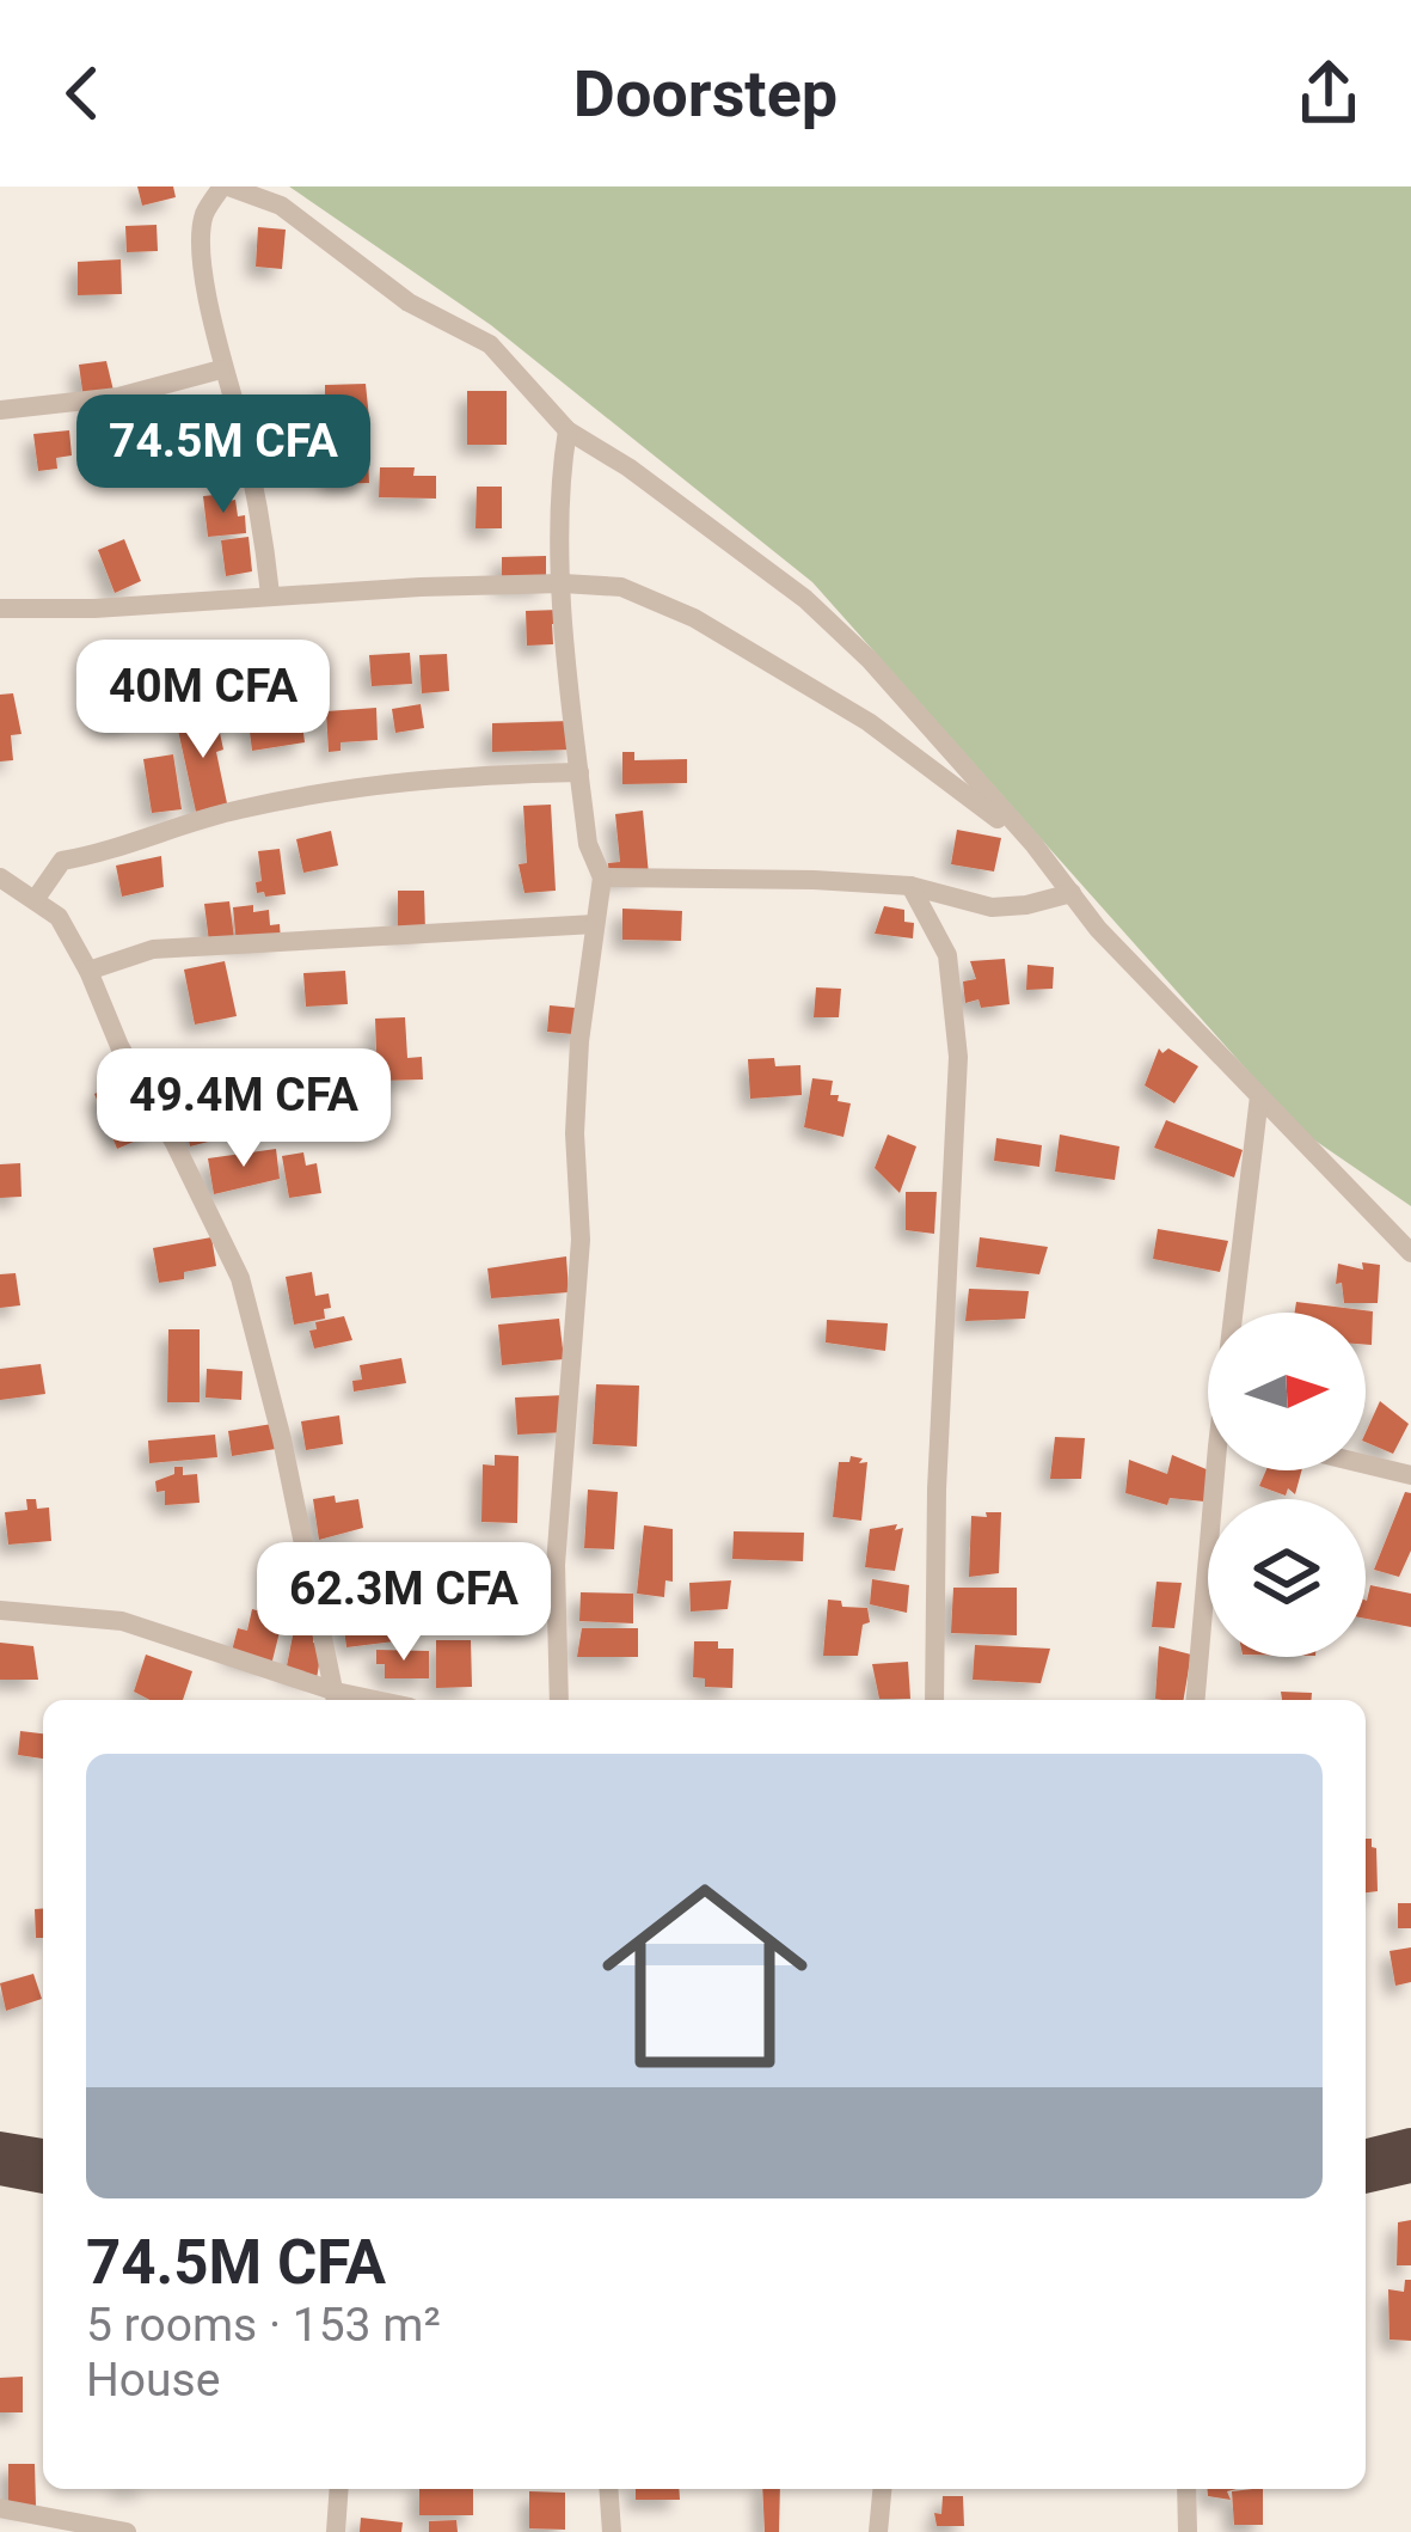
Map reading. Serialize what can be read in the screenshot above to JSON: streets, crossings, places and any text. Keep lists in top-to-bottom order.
{
  "north": "right",
  "page": {
    "header": "Doorstep",
    "price": [
      "74.5M CFA",
      "40M CFA",
      "49.4M CFA",
      "62.3M CFA"
    ],
    "list": [
      {
        "name": "74.5M CFA",
        "note": "5 rooms · 153 m² · House"
      }
    ]
  }
}
